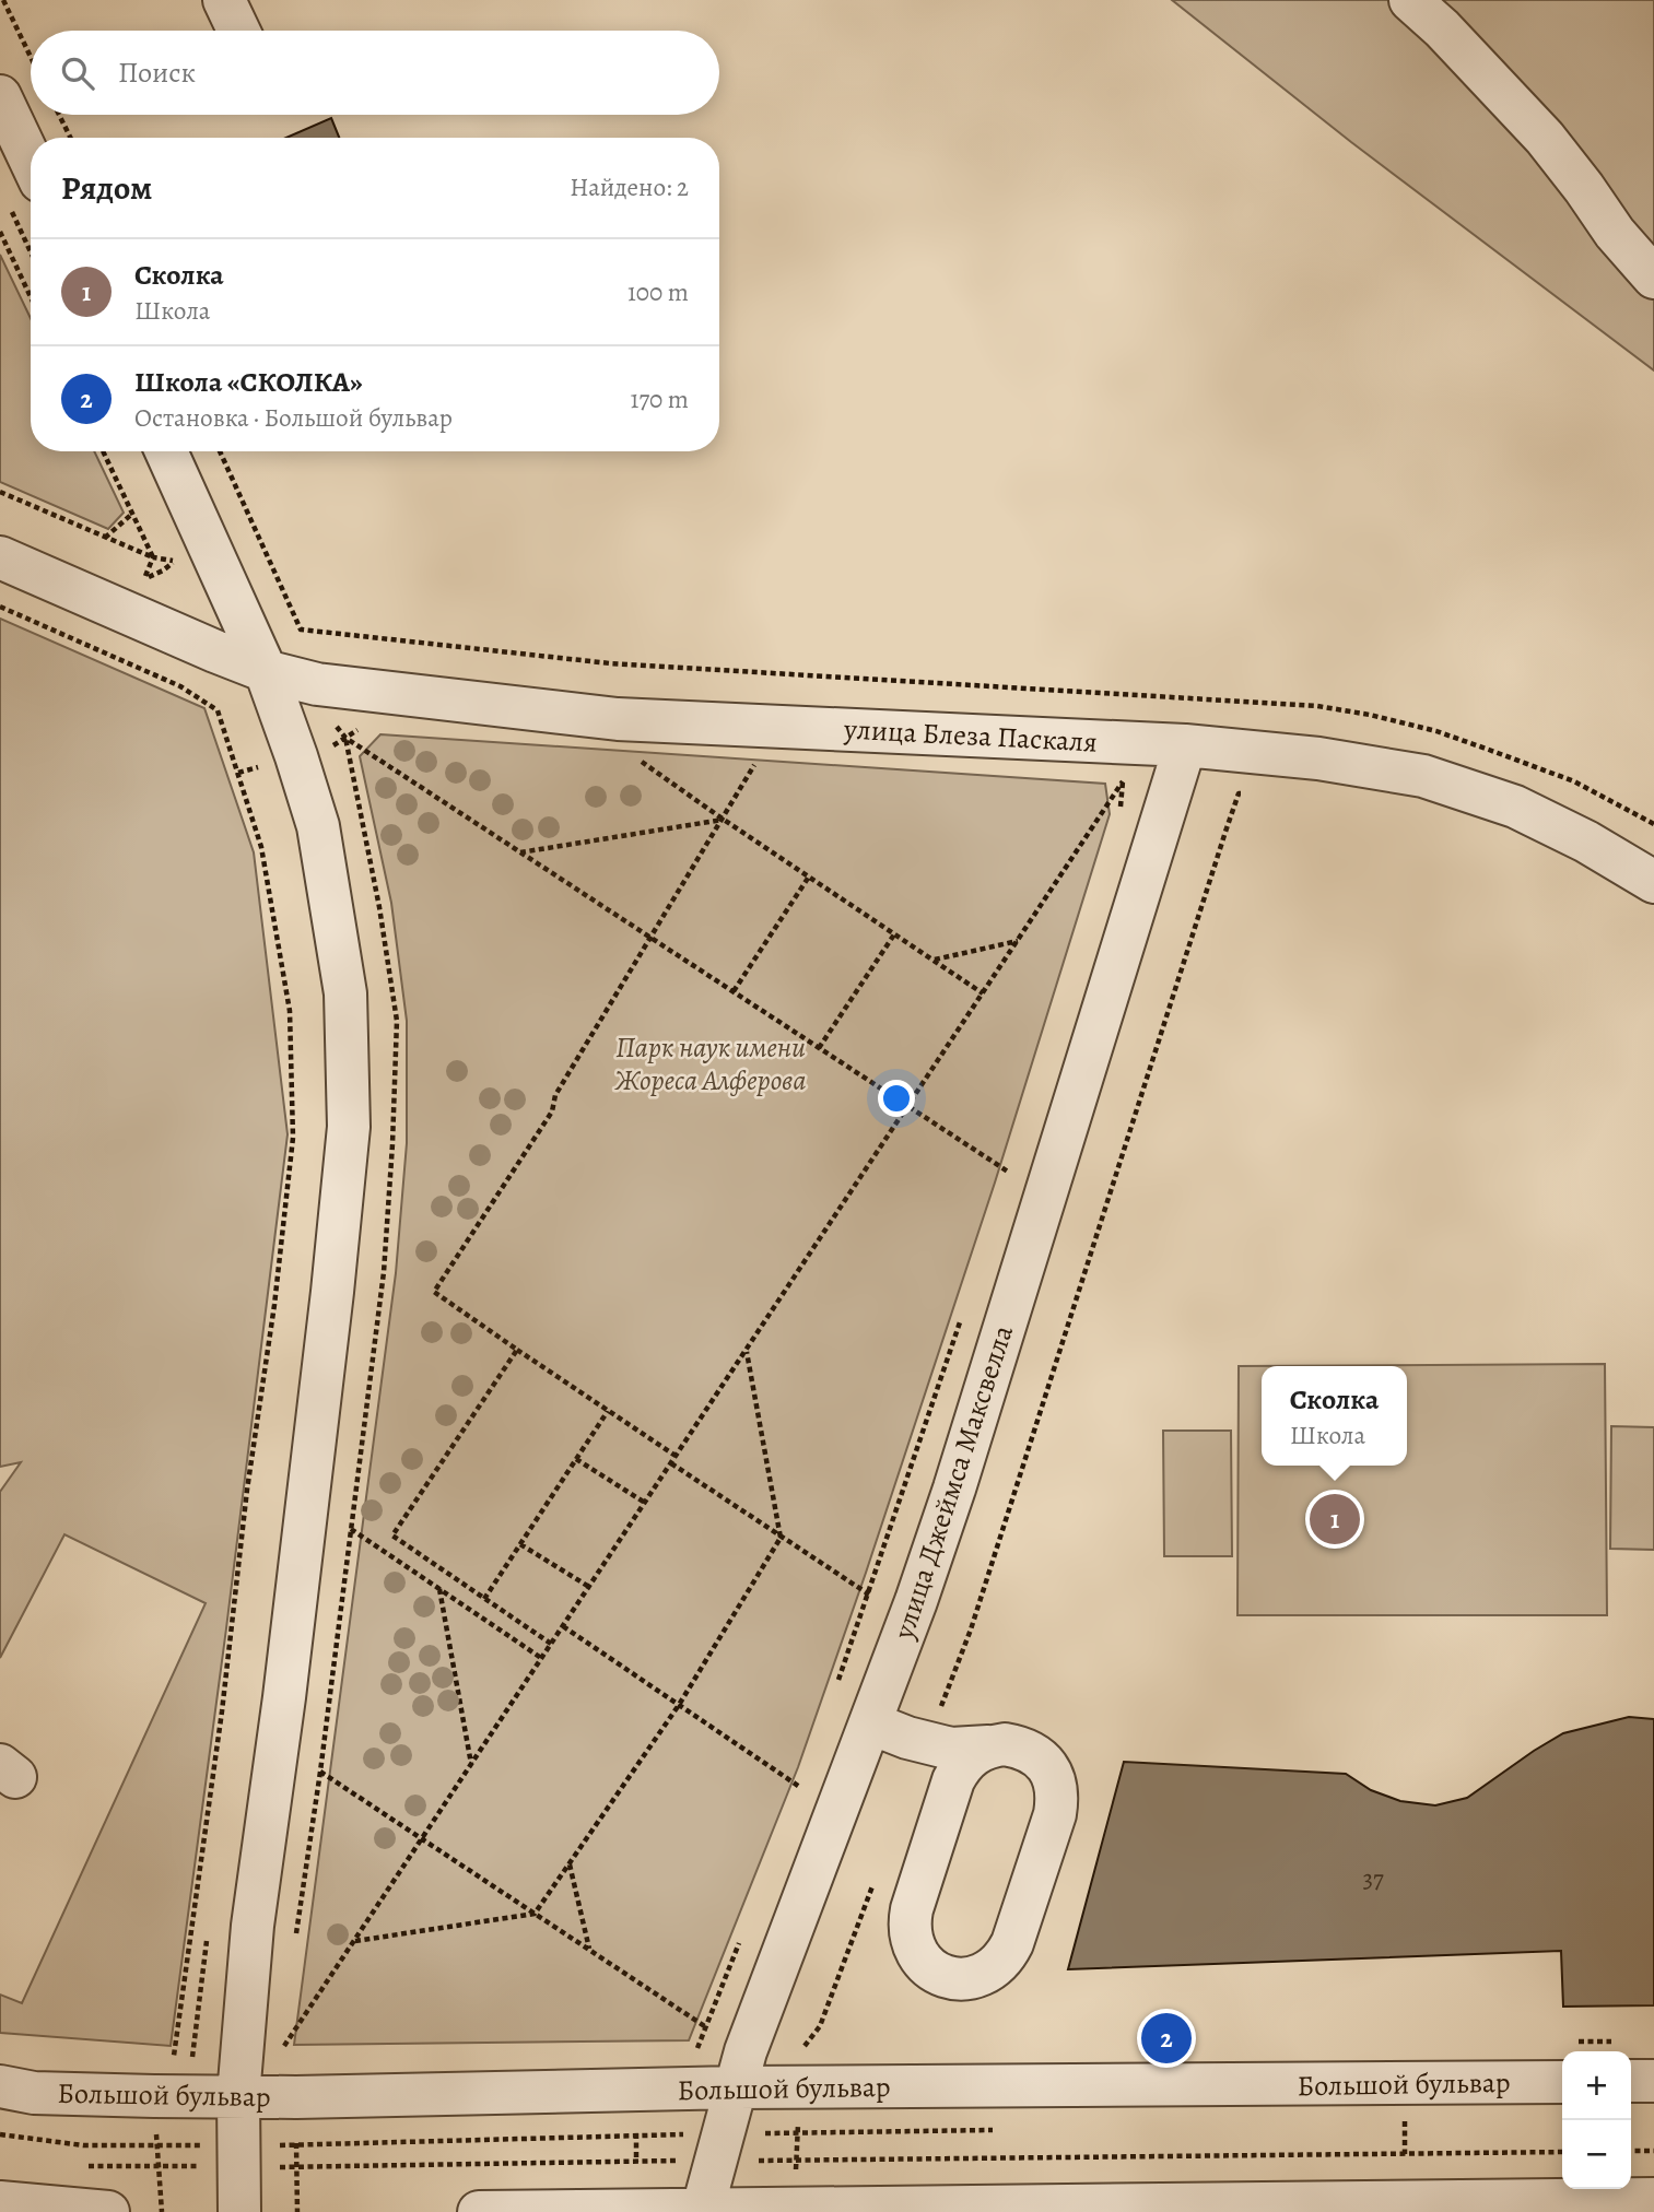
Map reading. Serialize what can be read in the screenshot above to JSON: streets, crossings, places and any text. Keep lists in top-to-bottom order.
{
  "streets": {
    "street": ["улица Блеза Паскаля", "улица Джеймса Максвелла", "Большой бульвар"]
  },
  "crossings": [
    ["улица Блеза Паскаля", "улица Джеймса Максвелла"],
    ["улица Джеймса Максвелла", "Большой бульвар"]
  ],
  "parks": ["Парк наук имени Жореса Алферова"],
  "house_numbers": ["37"],
  "page": {
    "search": "Поиск",
    "heading": ["Рядом", "Найдено: 2"],
    "list": [
      {
        "mark": "1",
        "name": "Сколка",
        "note": "Школа",
        "value": "100 m"
      },
      {
        "mark": "2",
        "name": "Школа «СКОЛКА»",
        "note": "Остановка · Большой бульвар",
        "value": "170 m"
      }
    ],
    "popup": ["Сколка", "Школа"],
    "pins": ["1", "2"],
    "map_buttons": ["+", "−"]
  }
}
